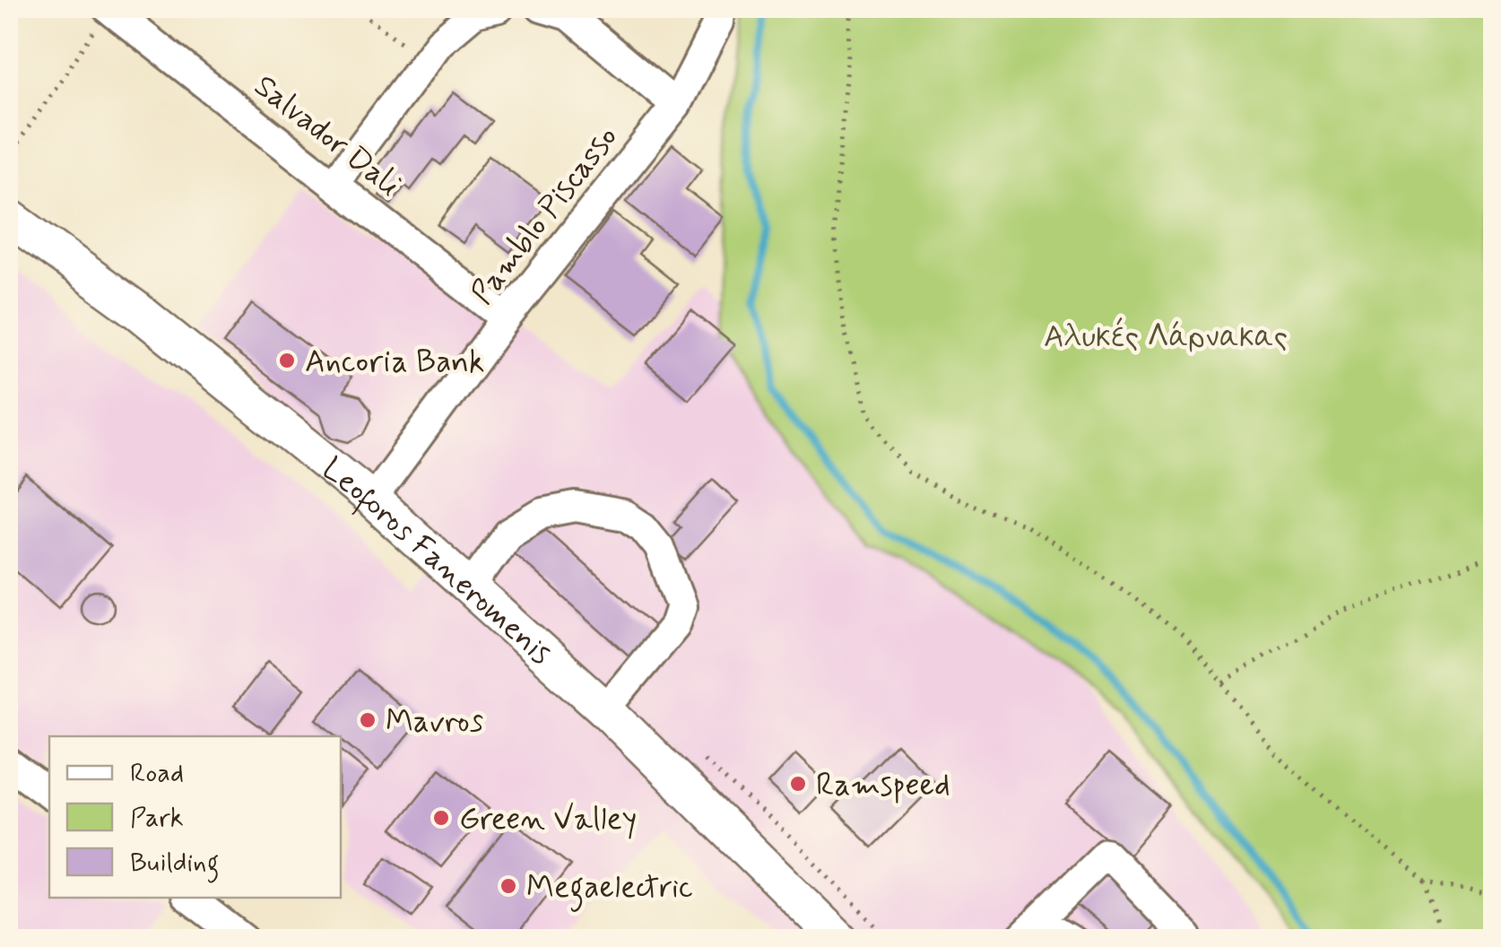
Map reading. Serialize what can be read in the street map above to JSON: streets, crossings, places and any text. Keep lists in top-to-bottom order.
{
  "streets": {
    "main road": ["Leoforos Faneromenis"],
    "street": ["Salvador Dali", "Pamblo Piscasso"]
  },
  "crossings": [
    ["Salvador Dali", "Pamblo Piscasso"],
    ["Pamblo Piscasso", "Leoforos Faneromenis"]
  ],
  "parks": ["Αλυκές Λάρνακας"],
  "places": [
    "Ancoria Bank",
    "Mavros",
    "Ramspeed",
    "Green Valley",
    "Megaelectric"
  ],
  "legend": ["Road", "Park", "Building"]
}
